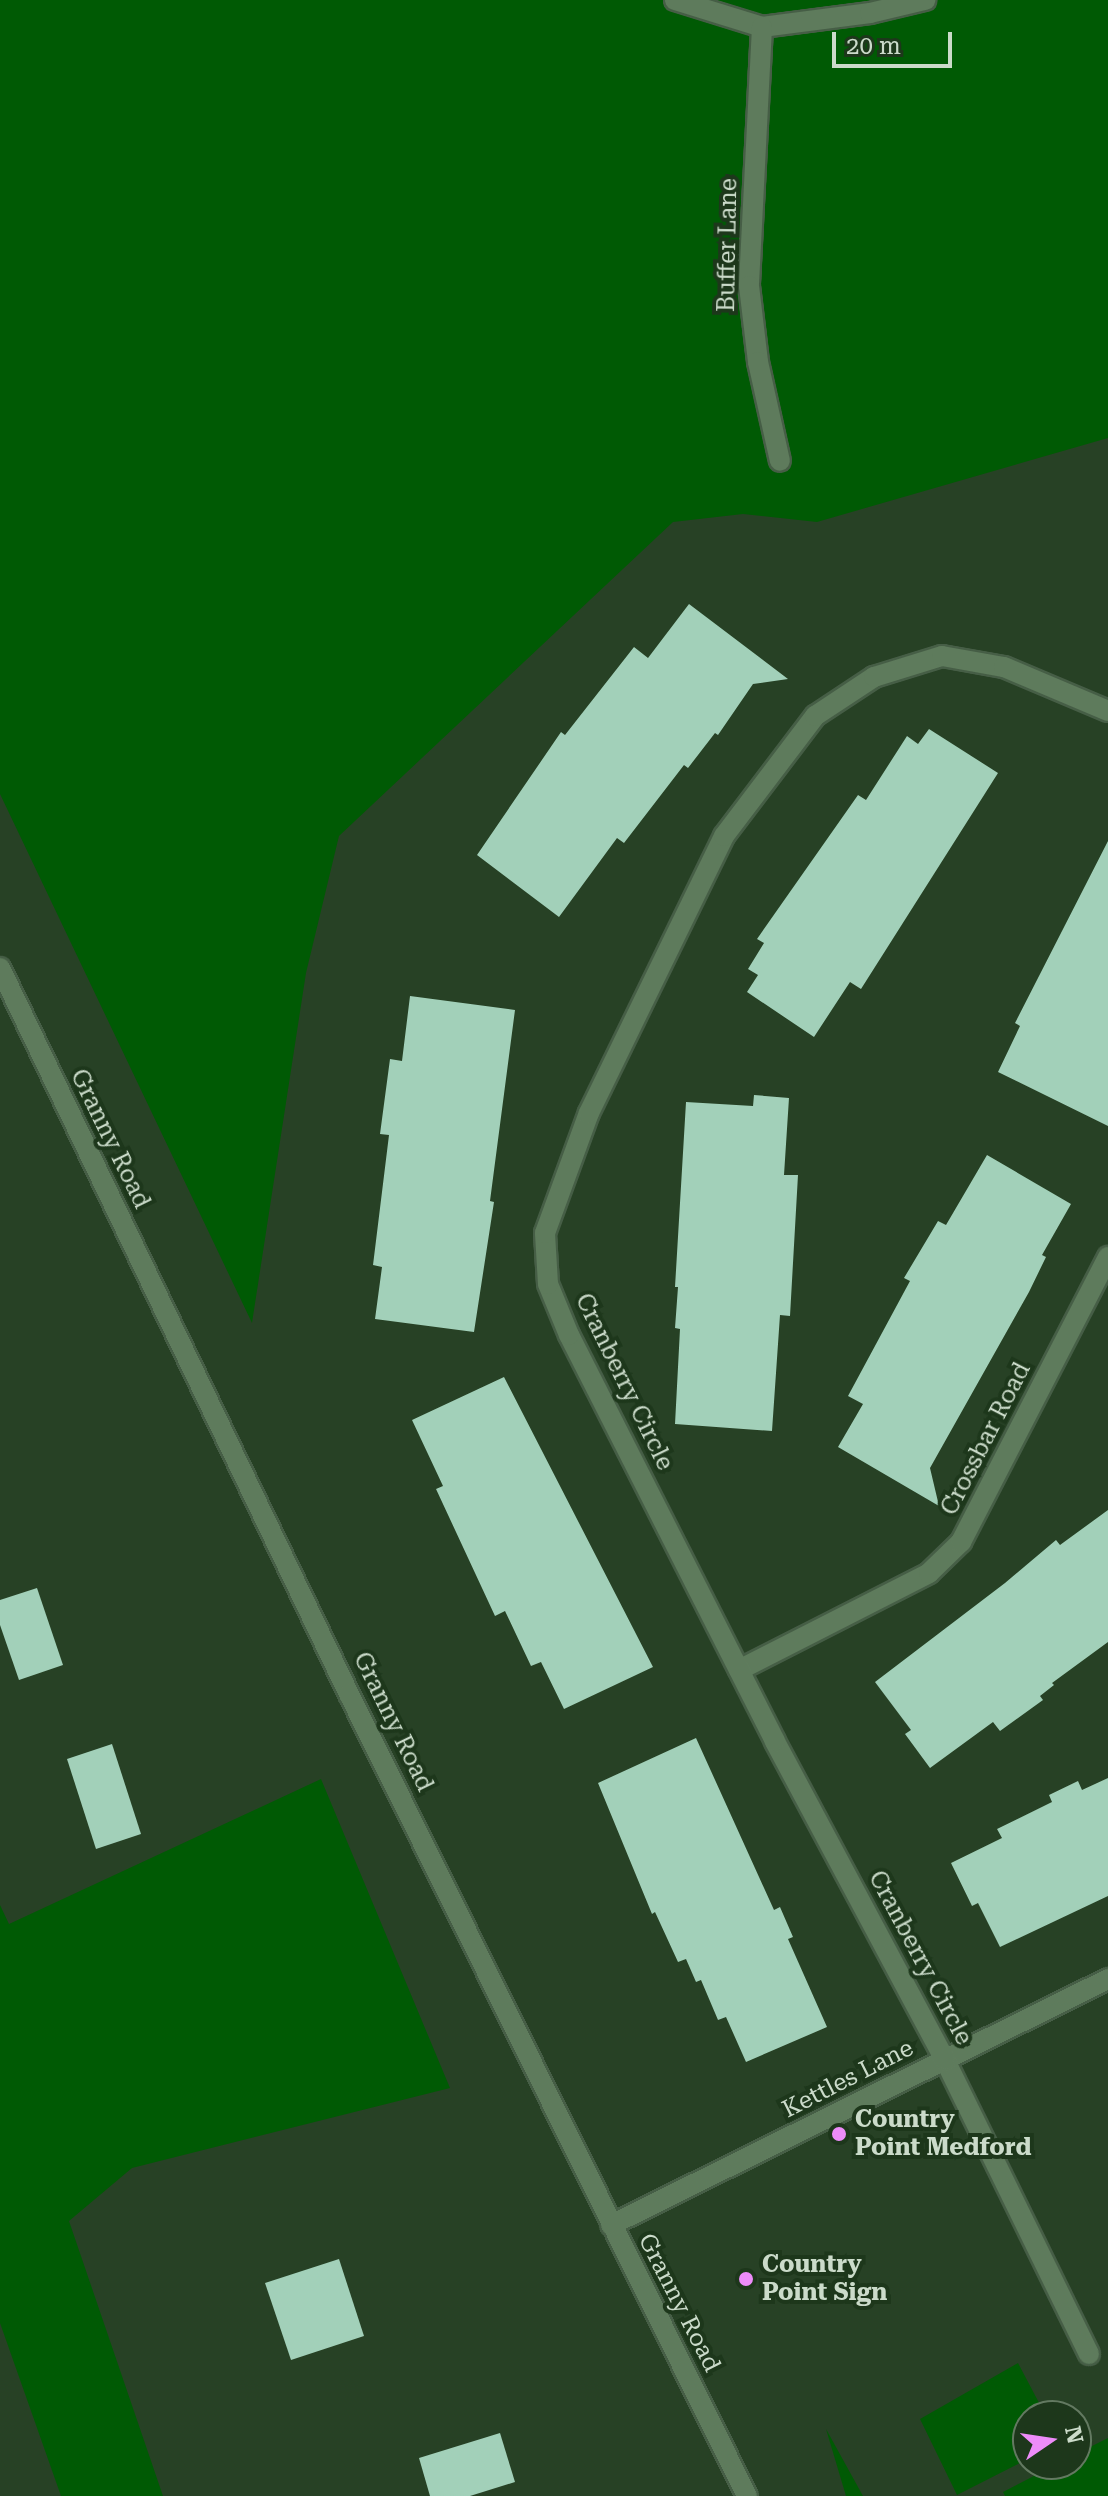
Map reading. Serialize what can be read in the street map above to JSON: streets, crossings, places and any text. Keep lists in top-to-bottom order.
{
  "streets": {
    "street": [
      "Buffer Lane",
      "Granny Road",
      "Cranberry Circle",
      "Crossbar Road",
      "Kettles Lane"
    ]
  },
  "crossings": [
    ["Granny Road", "Kettles Lane"],
    ["Cranberry Circle", "Crossbar Road"],
    ["Cranberry Circle", "Kettles Lane"]
  ],
  "places": ["Country Point Medford", "Country Point Sign"],
  "scale_bar": "20 m",
  "north": "right"
}
